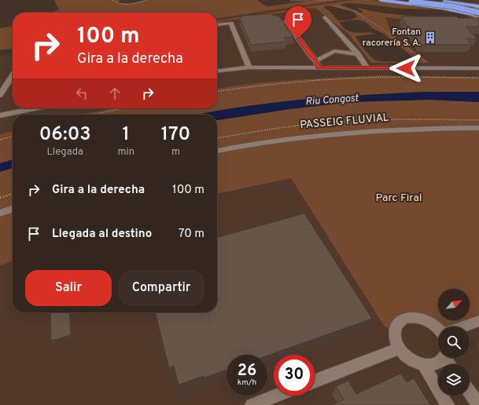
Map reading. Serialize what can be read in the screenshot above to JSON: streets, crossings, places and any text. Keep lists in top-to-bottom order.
{
  "streets": {
    "street": ["PASSEIG FLUVIAL"]
  },
  "water": ["Riu Congost"],
  "parks": ["Parc Firal"],
  "places": {
    "building": ["Fontan racorería S. A."]
  },
  "north": "top right",
  "page": {
    "turn": ["100 m", "Gira a la derecha"],
    "eta": [
      "06:03",
      "Llegada",
      "1",
      "min",
      "170",
      "m"
    ],
    "list": [
      {
        "name": "Gira a la derecha",
        "value": "100 m"
      },
      {
        "name": "Llegada al destino",
        "value": "70 m"
      }
    ],
    "buttons": ["Salir", "Compartir"],
    "speed": "26 km/h",
    "limit": "30"
  }
}
